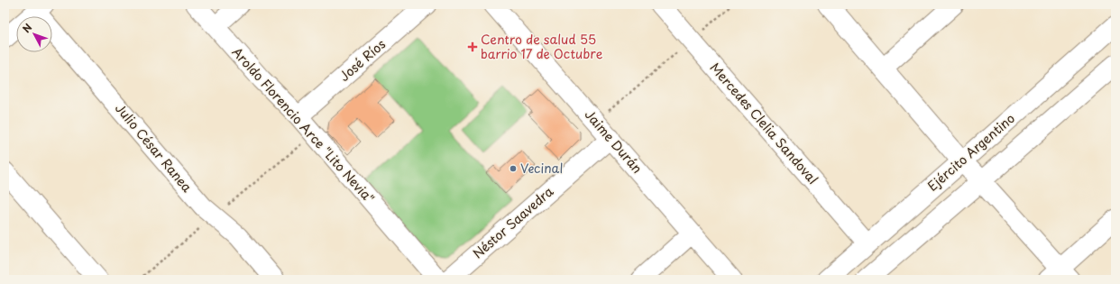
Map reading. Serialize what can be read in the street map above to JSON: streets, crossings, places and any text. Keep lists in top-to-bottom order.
{
  "streets": {
    "street": [
      "José Ríos",
      "Mercedes Clelia Sandoval",
      "Aroldo Florencio Arce \"Lito Nevia\"",
      "Jaime Durán",
      "Julio César Ranea",
      "Ejército Argentino",
      "Néstor Saavedra"
    ]
  },
  "crossings": [
    ["José Ríos", "Aroldo Florencio Arce \"Lito Nevia\""],
    ["Mercedes Clelia Sandoval", "Ejército Argentino"],
    ["Jaime Durán", "Néstor Saavedra"]
  ],
  "places": {
    "health": ["Centro de salud 55 barrio 17 de Octubre"],
    "other": ["Vecinal"]
  },
  "north": "top left"
}
